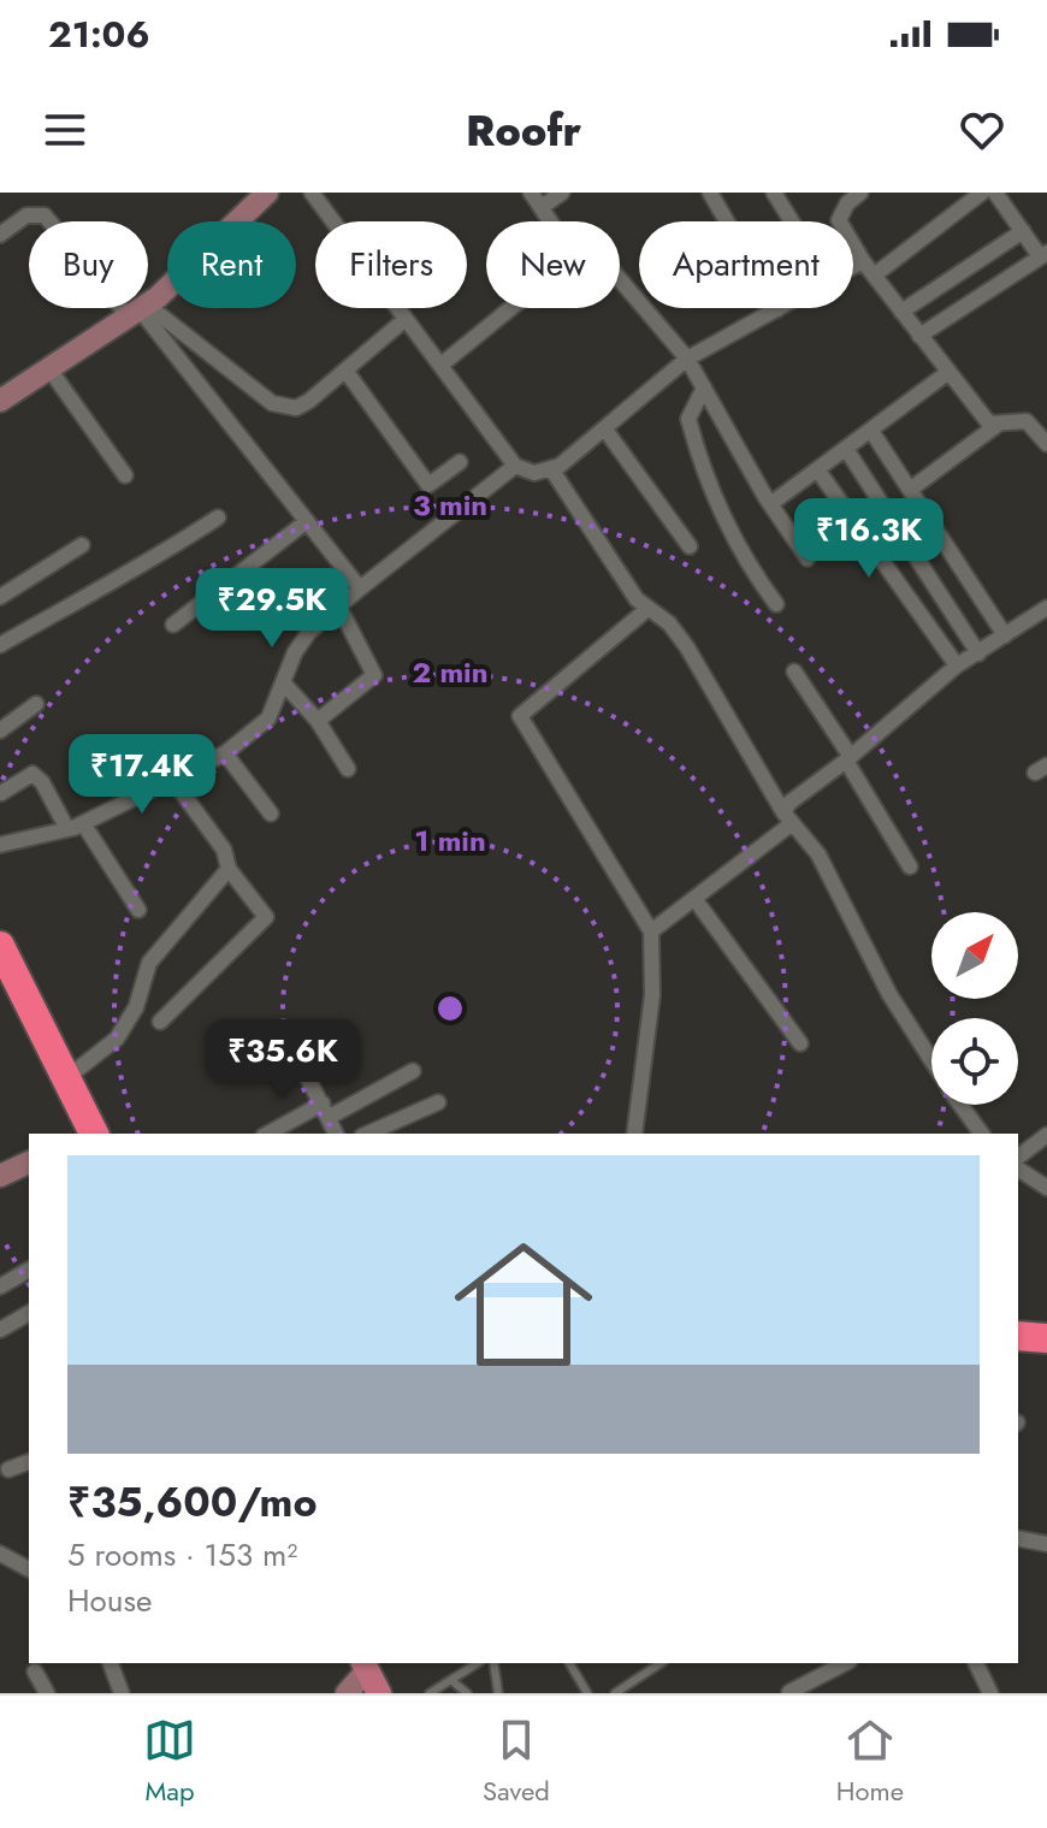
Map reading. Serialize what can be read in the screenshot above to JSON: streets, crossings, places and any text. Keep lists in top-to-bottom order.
{
  "north": "top right",
  "page": {
    "status": "21:06",
    "header": "Roofr",
    "chip": [
      "Buy",
      "Rent",
      "Filters",
      "New",
      "Apartment"
    ],
    "price": [
      "₹16.3K",
      "₹29.5K",
      "₹17.4K",
      "₹35.6K"
    ],
    "list": [
      {
        "name": "₹35,600/mo",
        "note": "5 rooms · 153 m² · House"
      }
    ],
    "tabs": ["Map", "Saved", "Home"]
  },
  "rings": ["3 min", "2 min", "1 min"]
}
